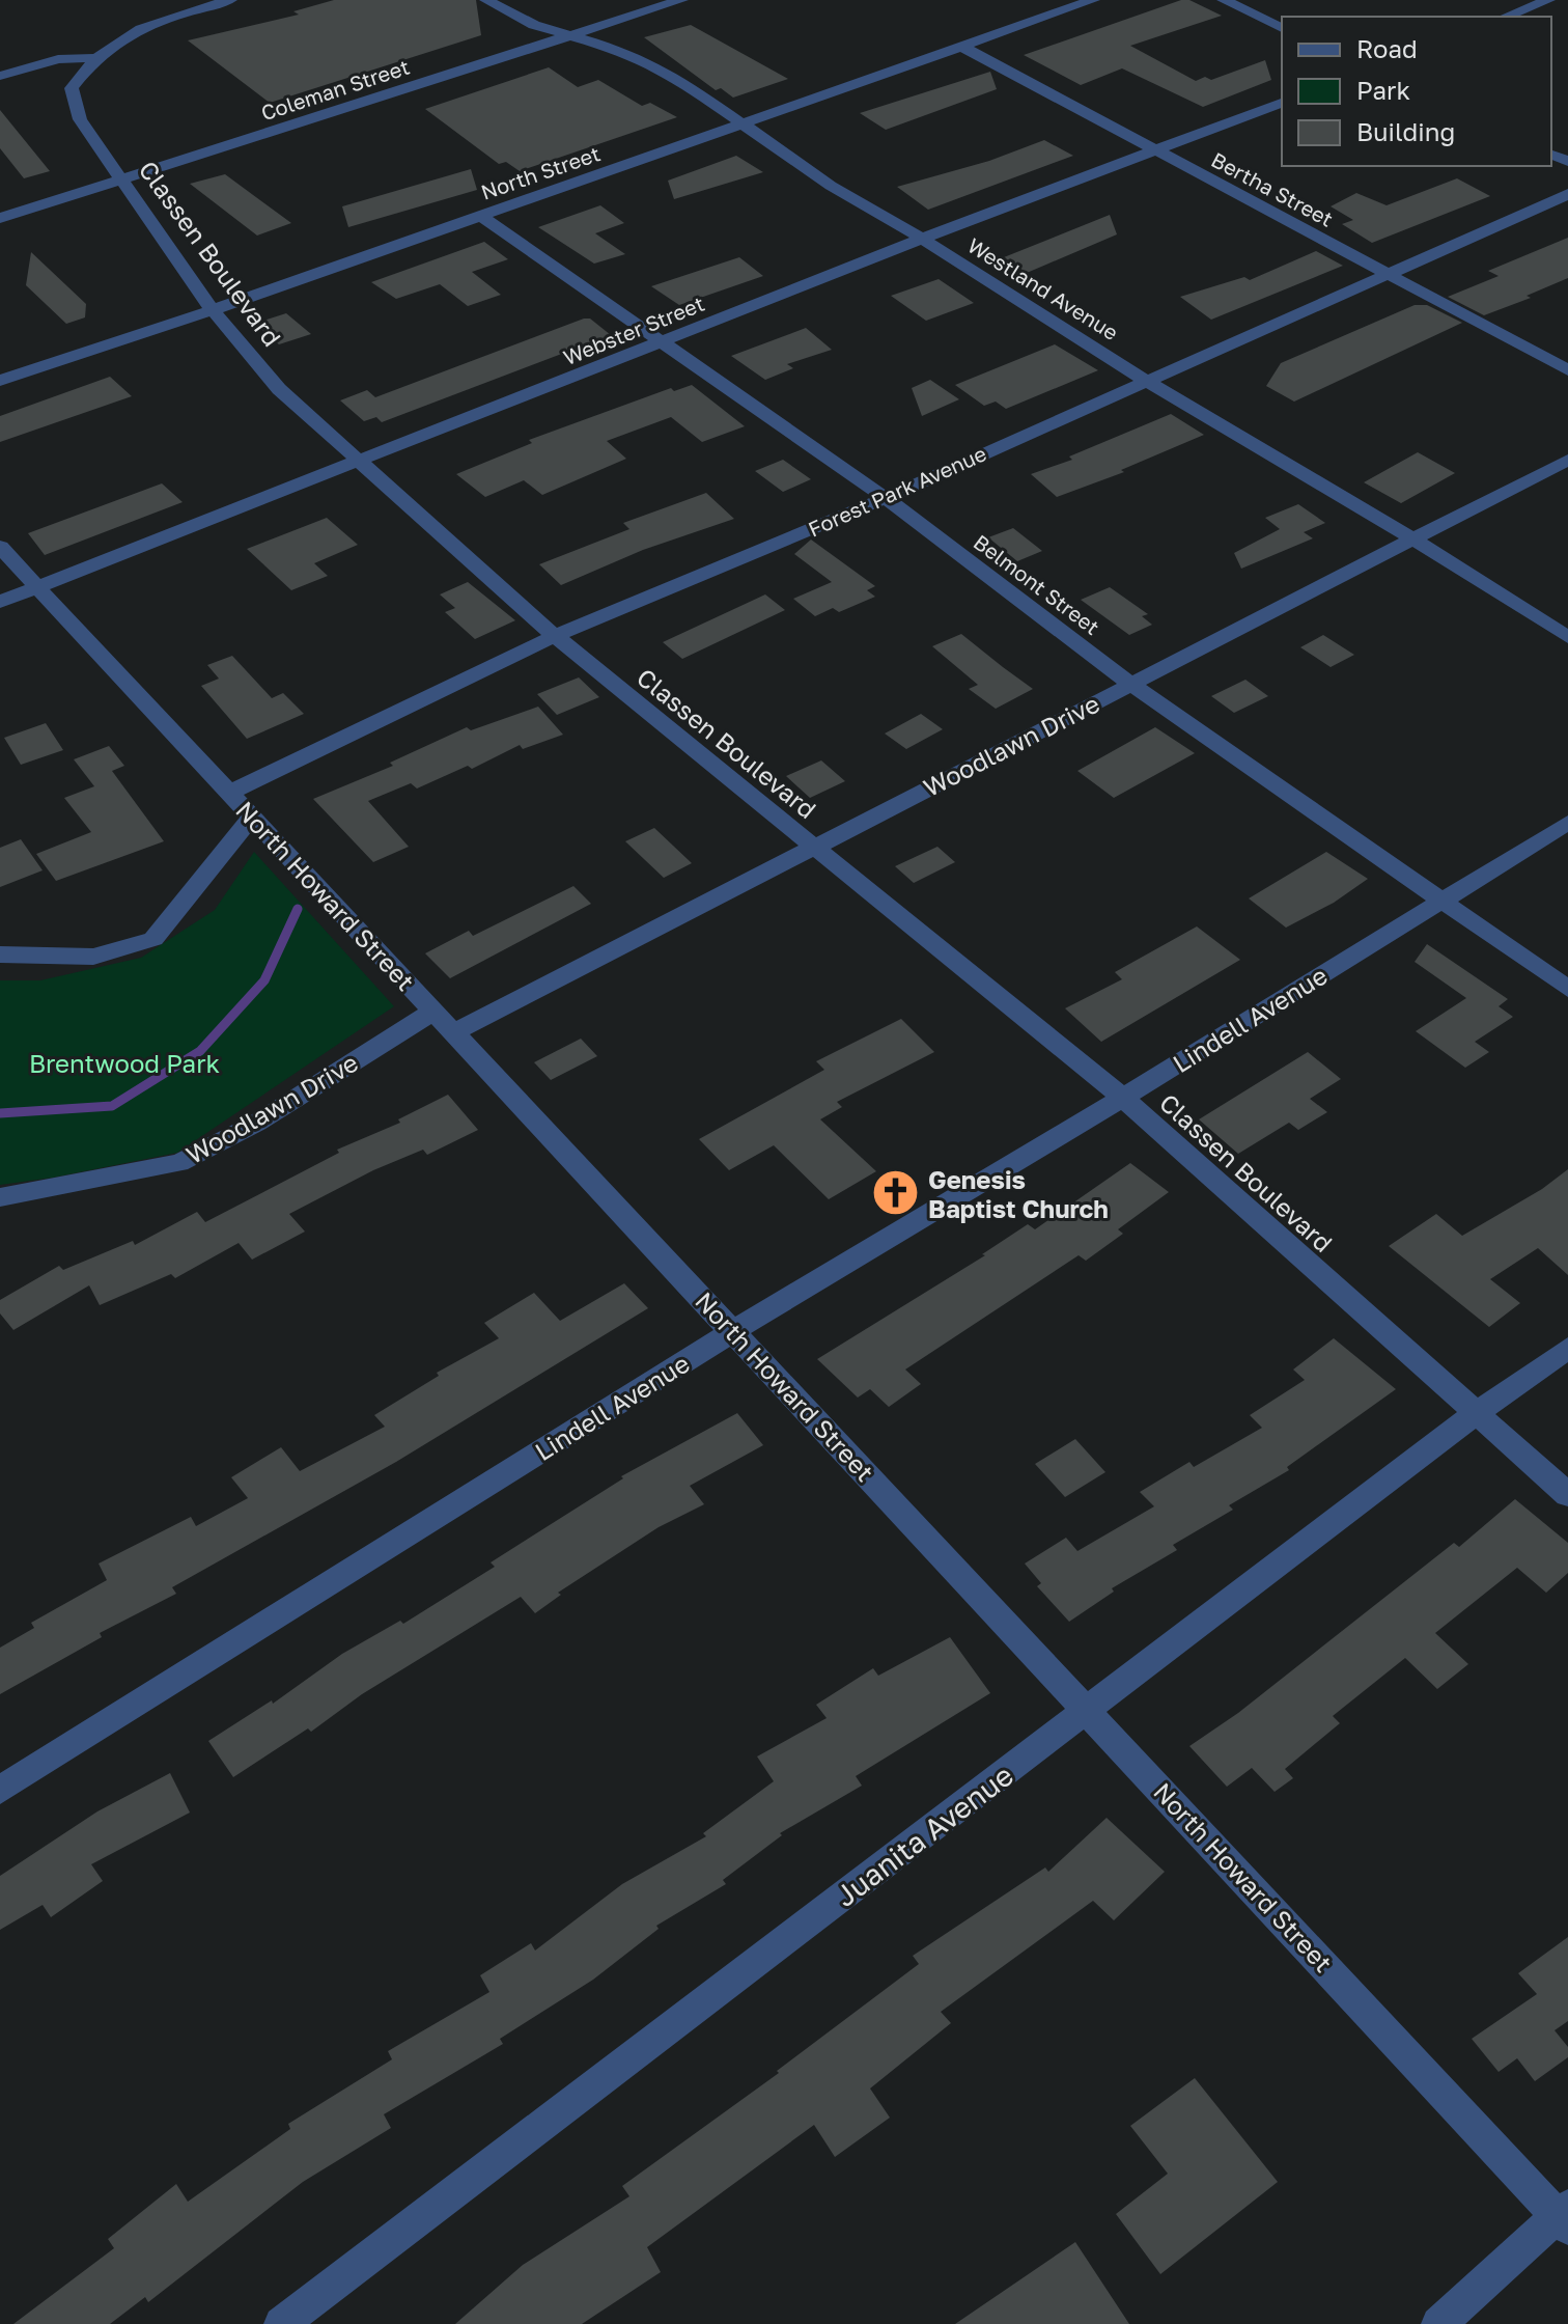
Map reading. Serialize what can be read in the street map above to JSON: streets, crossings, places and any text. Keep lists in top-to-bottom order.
{
  "streets": {
    "street": [
      "Coleman Street",
      "North Street",
      "Bertha Street",
      "Classen Boulevard",
      "Westland Avenue",
      "Webster Street",
      "Forest Park Avenue",
      "Belmont Street",
      "Woodlawn Drive",
      "North Howard Street",
      "Lindell Avenue",
      "Juanita Avenue"
    ]
  },
  "crossings": [
    ["Coleman Street", "Classen Boulevard"],
    ["Coleman Street", "Westland Avenue"],
    ["North Street", "Bertha Street"],
    ["North Street", "Classen Boulevard"],
    ["North Street", "Westland Avenue"],
    ["North Street", "Belmont Street"],
    ["Bertha Street", "Webster Street"],
    ["Bertha Street", "Forest Park Avenue"],
    ["Classen Boulevard", "Webster Street"],
    ["Classen Boulevard", "Forest Park Avenue"],
    ["Classen Boulevard", "Woodlawn Drive"],
    ["Classen Boulevard", "Lindell Avenue"],
    ["Classen Boulevard", "Juanita Avenue"],
    ["Westland Avenue", "Webster Street"],
    ["Westland Avenue", "Forest Park Avenue"],
    ["Westland Avenue", "Woodlawn Drive"],
    ["Webster Street", "Belmont Street"],
    ["Webster Street", "North Howard Street"],
    ["Forest Park Avenue", "Belmont Street"],
    ["Forest Park Avenue", "North Howard Street"],
    ["Belmont Street", "Woodlawn Drive"],
    ["Belmont Street", "Lindell Avenue"],
    ["Woodlawn Drive", "North Howard Street"],
    ["North Howard Street", "Lindell Avenue"],
    ["North Howard Street", "Juanita Avenue"]
  ],
  "parks": ["Brentwood Park"],
  "places": {
    "church": ["Genesis Baptist Church"]
  },
  "legend": ["Road", "Park", "Building"]
}
